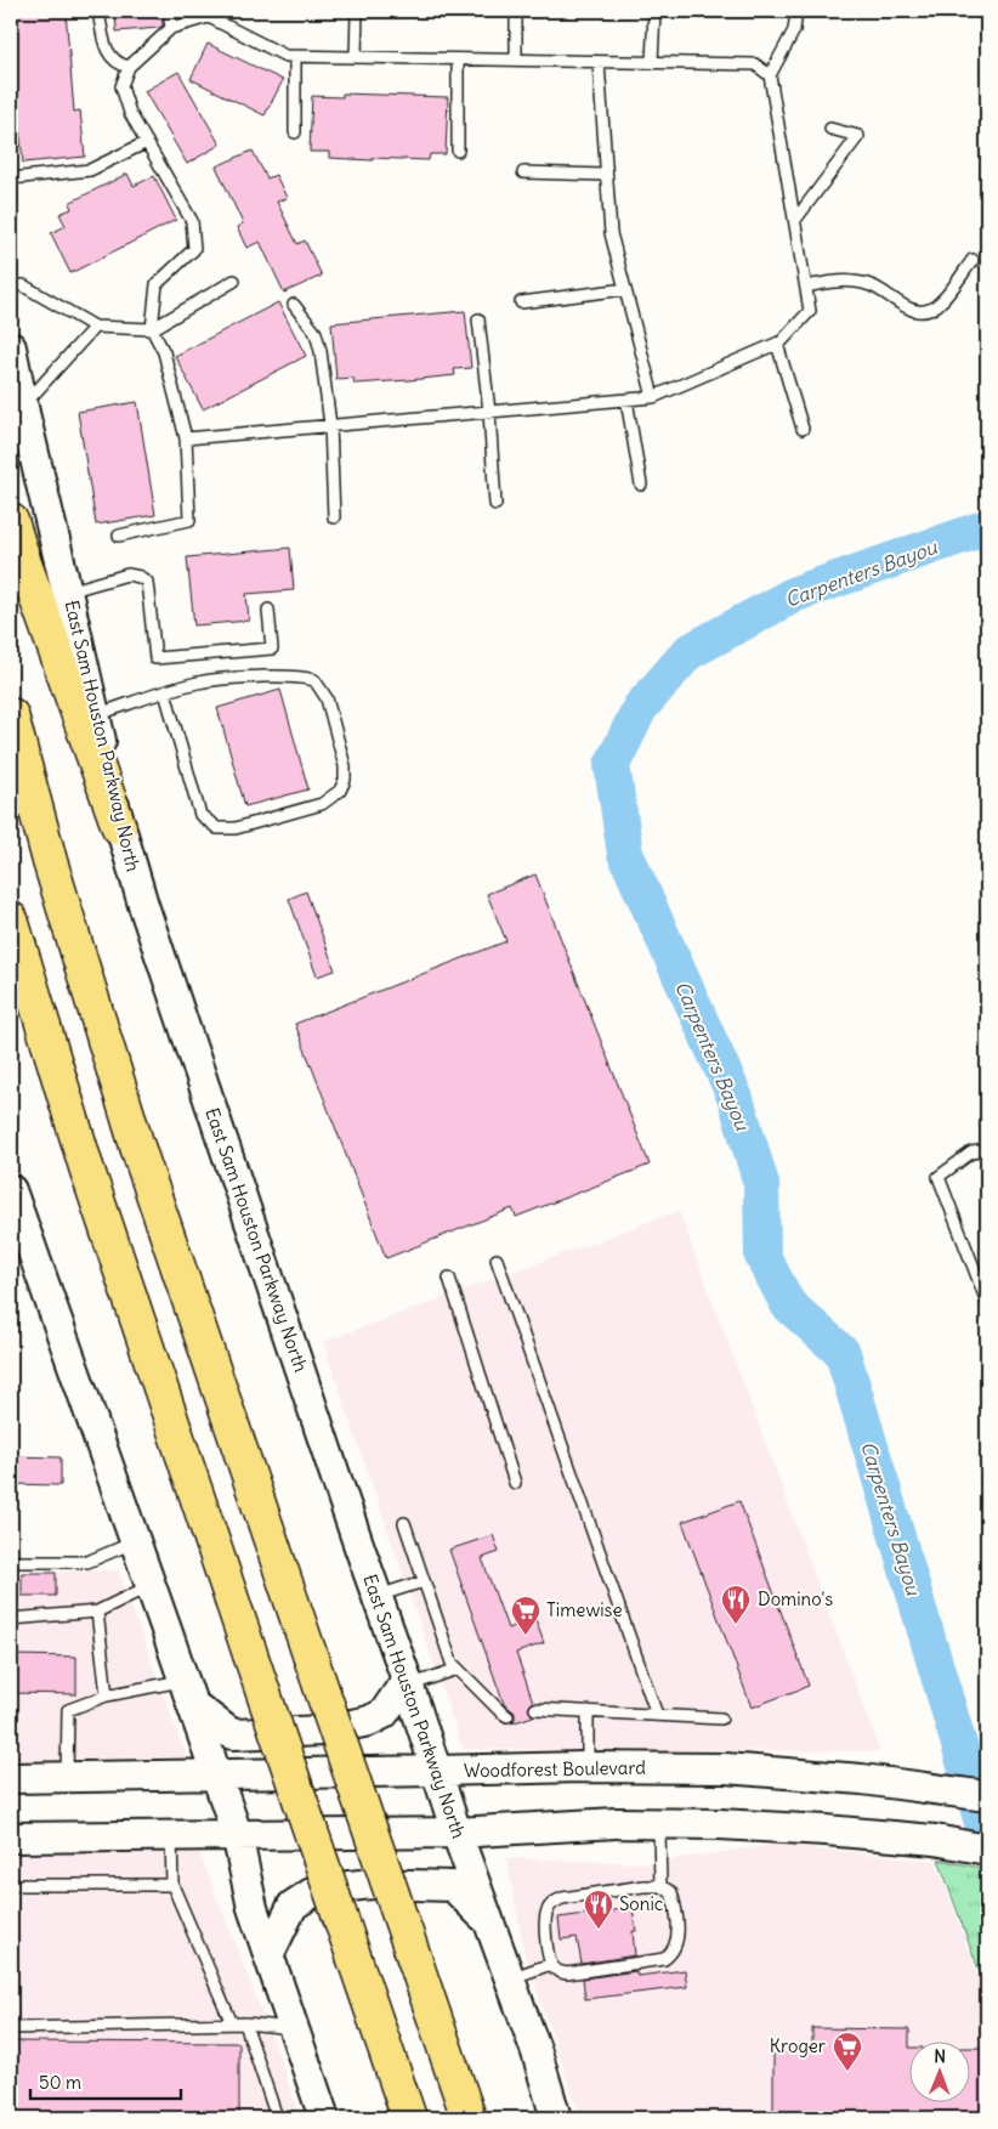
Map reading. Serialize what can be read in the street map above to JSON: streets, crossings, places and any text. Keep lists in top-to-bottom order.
{
  "streets": {
    "main road": ["East Sam Houston Parkway North", "Woodforest Boulevard"]
  },
  "crossings": [
    ["East Sam Houston Parkway North", "Woodforest Boulevard"]
  ],
  "water": ["Carpenters Bayou"],
  "places": {
    "restaurant": ["Domino's", "Sonic"],
    "supermarket": ["Timewise", "Kroger"]
  },
  "scale_bar": "50 m",
  "north": "top"
}
